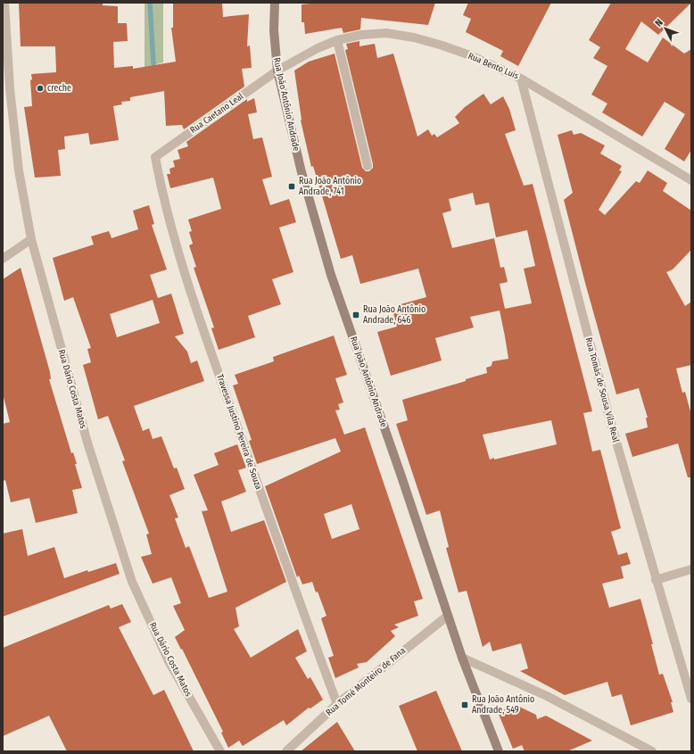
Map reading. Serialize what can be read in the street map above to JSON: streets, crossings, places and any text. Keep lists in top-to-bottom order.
{
  "streets": {
    "street": [
      "Rua Bento Luís",
      "Rua João Antônio Andrade",
      "Rua Caetano Leal",
      "Rua Dário Costa Matos",
      "Rua Tomás de Sousa Vila Real",
      "Travessa Justino Pereira de Souza",
      "Rua Tomé Monteiro de Fana"
    ]
  },
  "crossings": [
    ["Rua Bento Luís", "Rua João Antônio Andrade"],
    ["Rua Bento Luís", "Rua Caetano Leal"],
    ["Rua Bento Luís", "Rua Tomás de Sousa Vila Real"],
    ["Rua João Antônio Andrade", "Rua Caetano Leal"],
    ["Rua João Antônio Andrade", "Rua Tomé Monteiro de Fana"],
    ["Rua Caetano Leal", "Travessa Justino Pereira de Souza"],
    ["Travessa Justino Pereira de Souza", "Rua Tomé Monteiro de Fana"]
  ],
  "places": {
    "other": ["creche"],
    "transit": ["Rua João Antônio Andrade, 741", "Rua João Antônio Andrade, 646", "Rua João Antônio Andrade, 549"]
  },
  "north": "top left"
}
